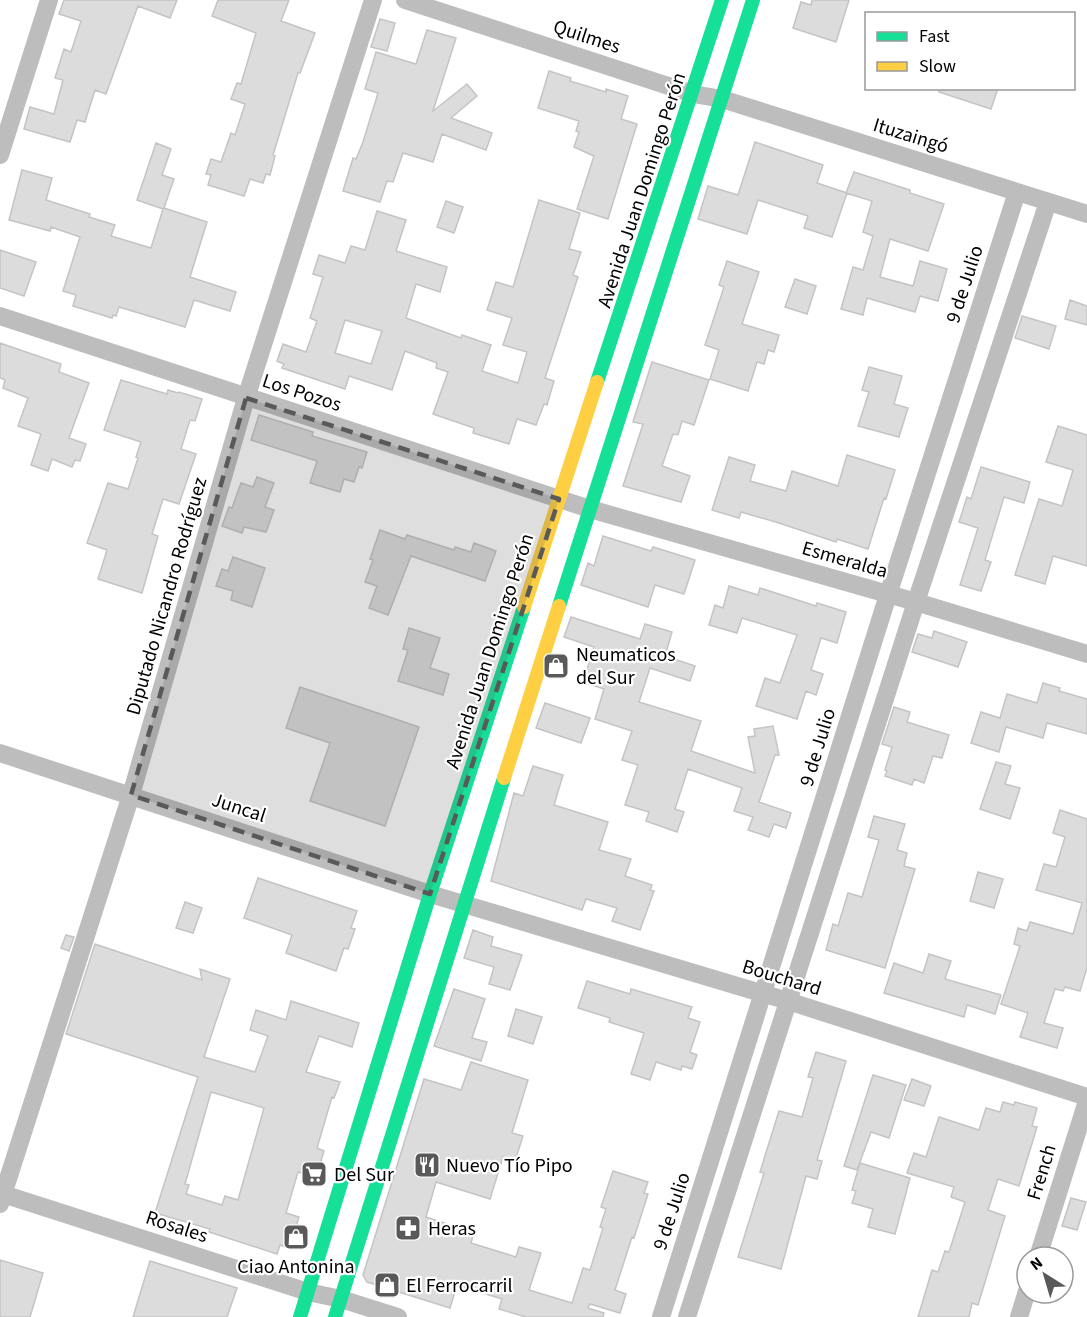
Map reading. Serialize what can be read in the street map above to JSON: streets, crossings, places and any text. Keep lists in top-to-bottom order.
{
  "streets": {
    "main road": ["Avenida Juan Domingo Perón"],
    "street": [
      "Quilmes",
      "Ituzaingó",
      "9 de Julio",
      "Los Pozos",
      "Esmeralda",
      "Diputado Nicandro Rodríguez",
      "Juncal",
      "Bouchard",
      "French",
      "Rosales"
    ]
  },
  "crossings": [
    ["Quilmes", "Ituzaingó"],
    ["Quilmes", "Avenida Juan Domingo Perón"],
    ["Ituzaingó", "9 de Julio"],
    ["Avenida Juan Domingo Perón", "Los Pozos"],
    ["Avenida Juan Domingo Perón", "Juncal"],
    ["Avenida Juan Domingo Perón", "Rosales"],
    ["9 de Julio", "Esmeralda"],
    ["9 de Julio", "Bouchard"],
    ["Los Pozos", "Esmeralda"],
    ["Los Pozos", "Diputado Nicandro Rodríguez"],
    ["Diputado Nicandro Rodríguez", "Juncal"],
    ["Diputado Nicandro Rodríguez", "Rosales"],
    ["Juncal", "Bouchard"],
    ["Bouchard", "French"]
  ],
  "places": {
    "shop": ["Neumaticos del Sur", "Ciao Antonina", "El Ferrocarril"],
    "restaurant": ["Nuevo Tío Pipo"],
    "supermarket": ["Del Sur"],
    "pharmacy": ["Heras"]
  },
  "legend": ["Fast", "Slow"],
  "north": "top left"
}
